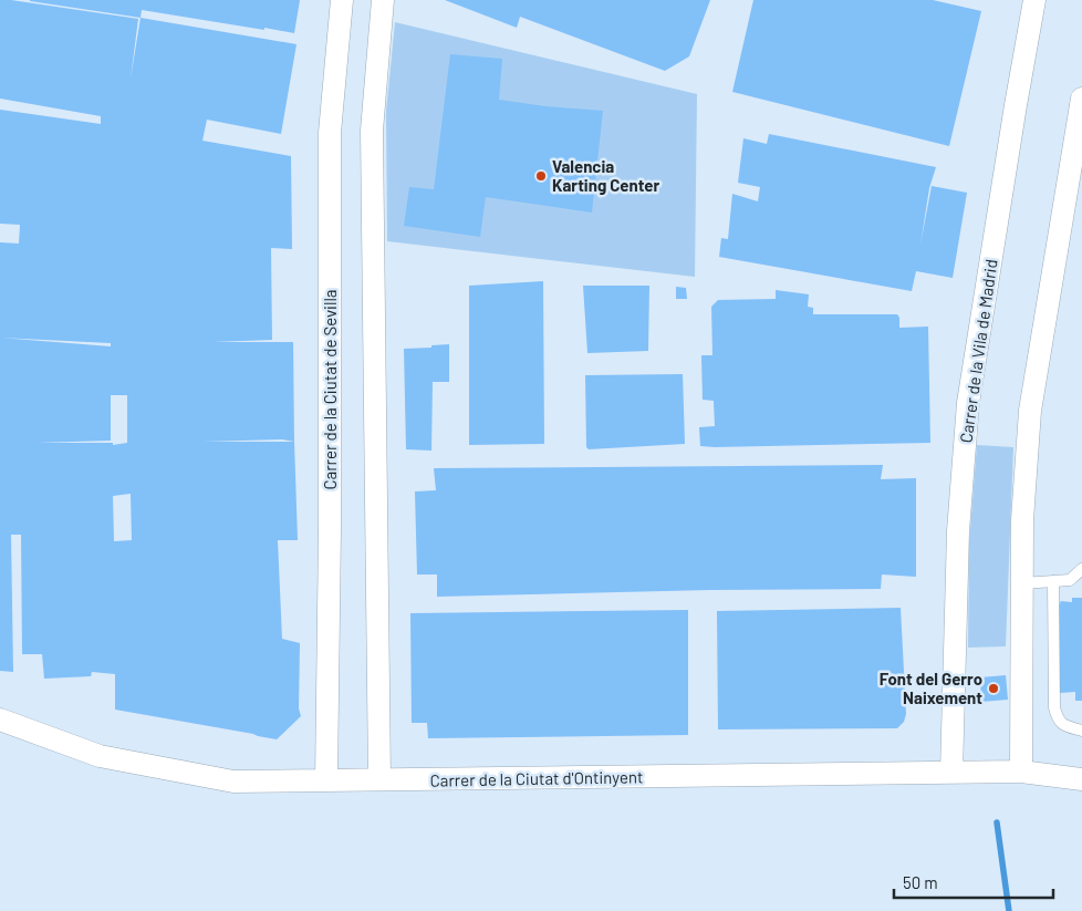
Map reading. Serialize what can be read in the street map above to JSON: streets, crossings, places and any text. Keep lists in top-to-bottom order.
{
  "streets": {
    "street": ["Carrer de la Vila de Madrid", "Carrer de la Ciutat de Sevilla", "Carrer de la Ciutat d'Ontinyent"]
  },
  "crossings": [
    ["Carrer de la Vila de Madrid", "Carrer de la Ciutat d'Ontinyent"],
    ["Carrer de la Ciutat de Sevilla", "Carrer de la Ciutat d'Ontinyent"]
  ],
  "places": ["Valencia Karting Center", "Font del Gerro Naixement"],
  "scale_bar": "50 m"
}
